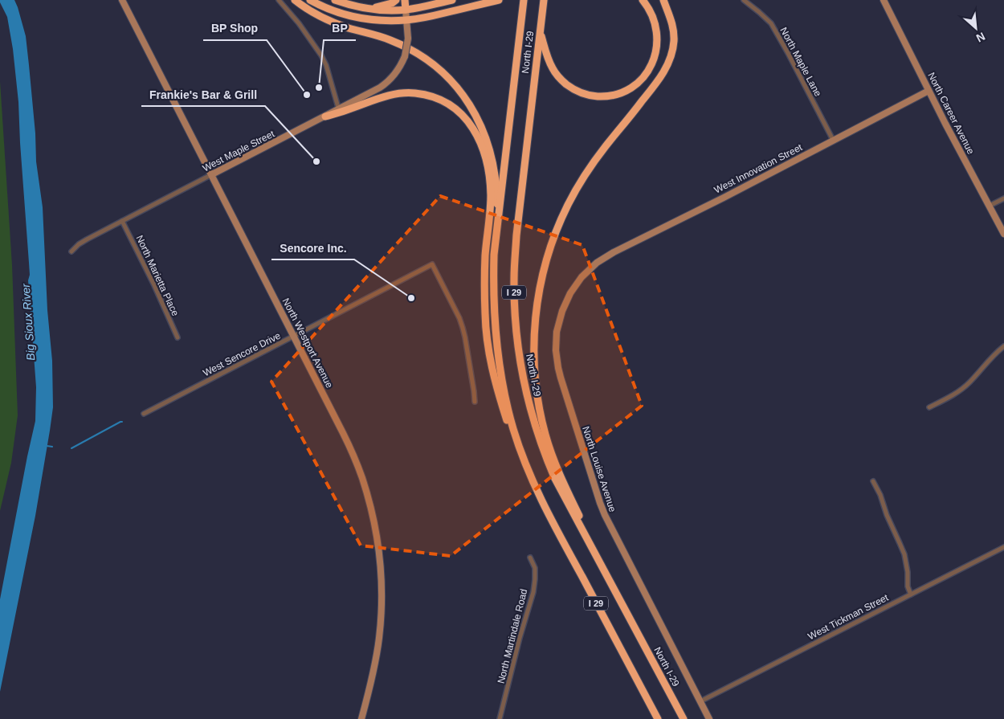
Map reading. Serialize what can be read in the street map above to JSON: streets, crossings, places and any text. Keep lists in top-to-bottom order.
{
  "streets": {
    "highway": ["North I-29", "I 29"],
    "street": [
      "North Maple Lane",
      "North Career Avenue",
      "West Maple Street",
      "West Innovation Street",
      "North Marietta Place",
      "North Westport Avenue",
      "West Sencore Drive",
      "North Louise Avenue",
      "West Tickman Street",
      "North Martindale Road"
    ]
  },
  "crossings": [
    ["North Maple Lane", "West Innovation Street"],
    ["North Career Avenue", "West Innovation Street"],
    ["West Maple Street", "North Marietta Place"],
    ["West Maple Street", "North Westport Avenue"],
    ["West Innovation Street", "North Louise Avenue"],
    ["North Westport Avenue", "West Sencore Drive"],
    ["North Louise Avenue", "West Tickman Street"]
  ],
  "water": ["Big Sioux River"],
  "places": [
    "BP",
    "BP Shop",
    "Frankie's Bar & Grill",
    "Sencore Inc."
  ],
  "north": "bottom right"
}
